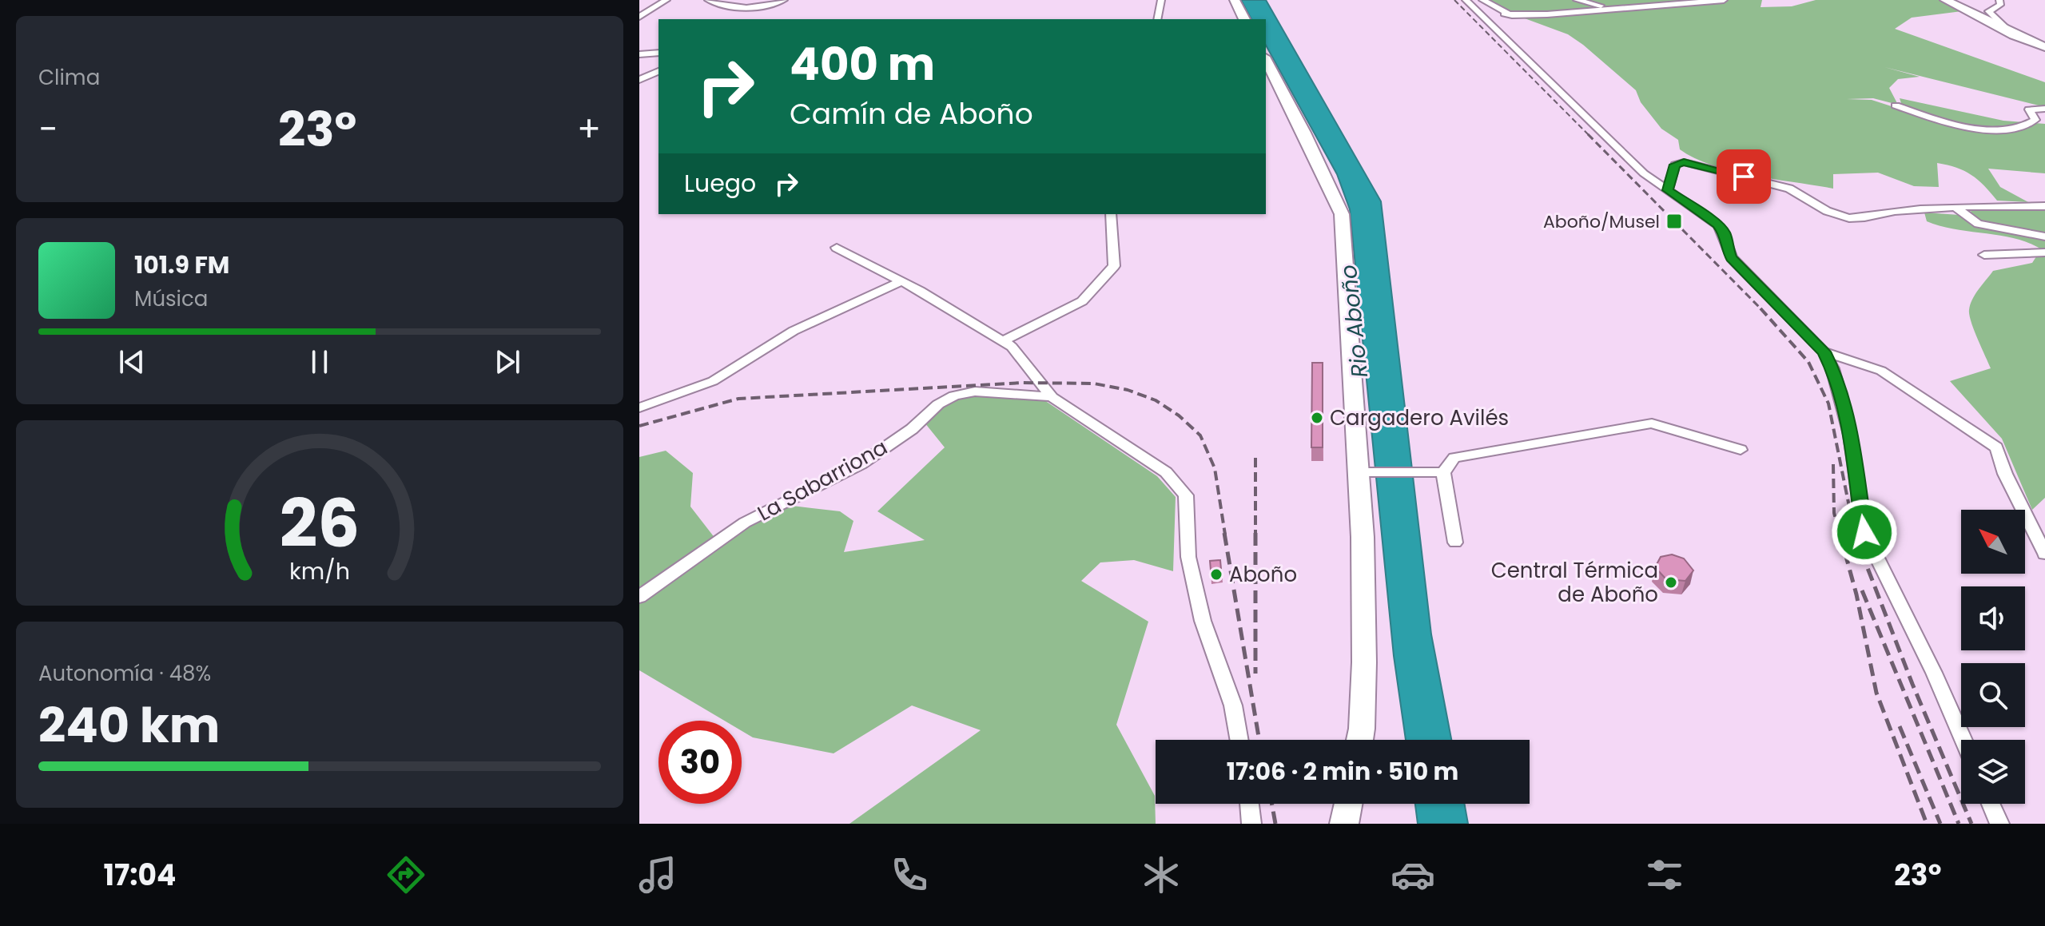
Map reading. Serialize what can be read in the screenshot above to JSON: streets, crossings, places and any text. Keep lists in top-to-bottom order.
{
  "streets": {
    "street": ["La Sabarriona"]
  },
  "water": ["Rio Aboño"],
  "places": {
    "transit": ["Aboño/Musel"],
    "other": ["Cargadero Avilés", "Aboño", "Central Térmica de Aboño"]
  },
  "north": "top left",
  "page": {
    "tile": [
      "Clima",
      ["Autonomía · 48%", "240 km"]
    ],
    "turn": ["400 m", "Camín de Aboño"],
    "heat": ["−", "23°", "+"],
    "then": "Luego",
    "song": ["101.9 FM", "Música"],
    "limit": "30",
    "trip": "17:06 · 2 min · 510 m",
    "tabs": ["17:04", "23°"],
    "gauge": ["26", "km/h"]
  }
}
